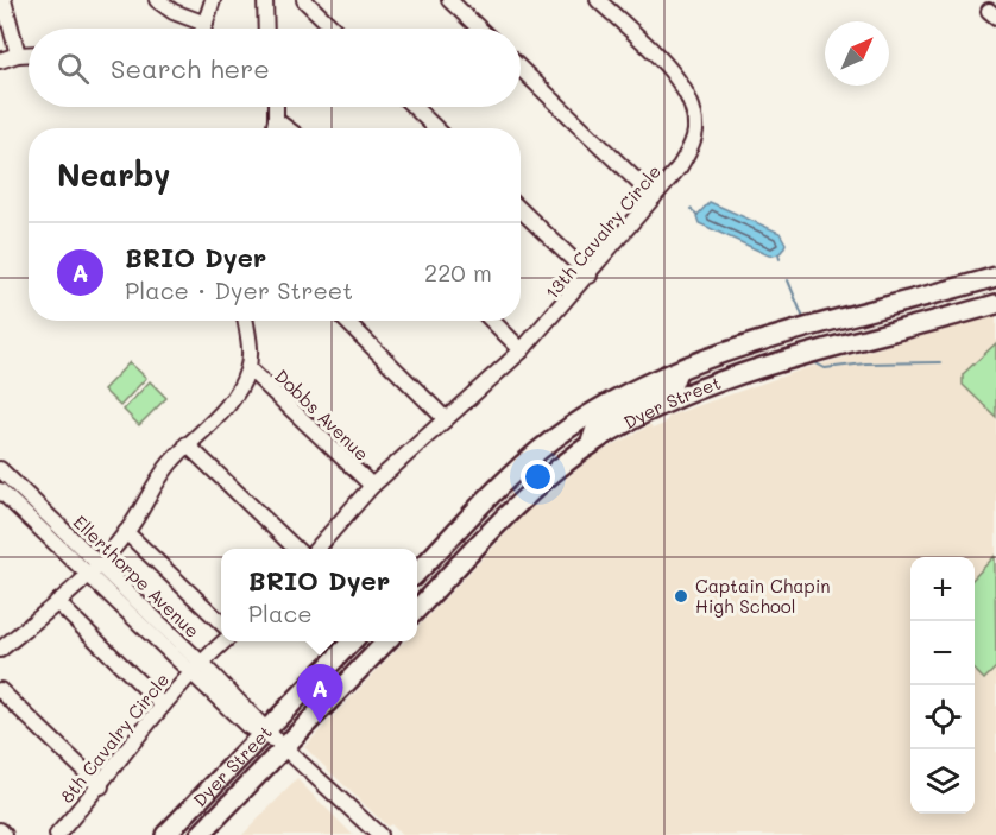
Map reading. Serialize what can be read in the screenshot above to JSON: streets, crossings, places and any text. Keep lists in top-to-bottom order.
{
  "streets": {
    "main road": ["Dyer Street"],
    "street": [
      "13th Cavalry Circle",
      "Dobbs Avenue",
      "Ellerthorpe Avenue",
      "8th Cavalry Circle"
    ]
  },
  "crossings": [
    ["13th Cavalry Circle", "Dobbs Avenue"],
    ["Dyer Street", "Ellerthorpe Avenue"],
    ["Ellerthorpe Avenue", "8th Cavalry Circle"]
  ],
  "places": ["Captain Chapin High School"],
  "north": "top right",
  "page": {
    "search": "Search here",
    "heading": "Nearby",
    "list": [
      {
        "mark": "A",
        "name": "BRIO Dyer",
        "note": "Place · Dyer Street",
        "value": "220 m"
      }
    ],
    "popup": ["BRIO Dyer", "Place"],
    "map_buttons": ["+", "−"],
    "pins": "A"
  }
}
